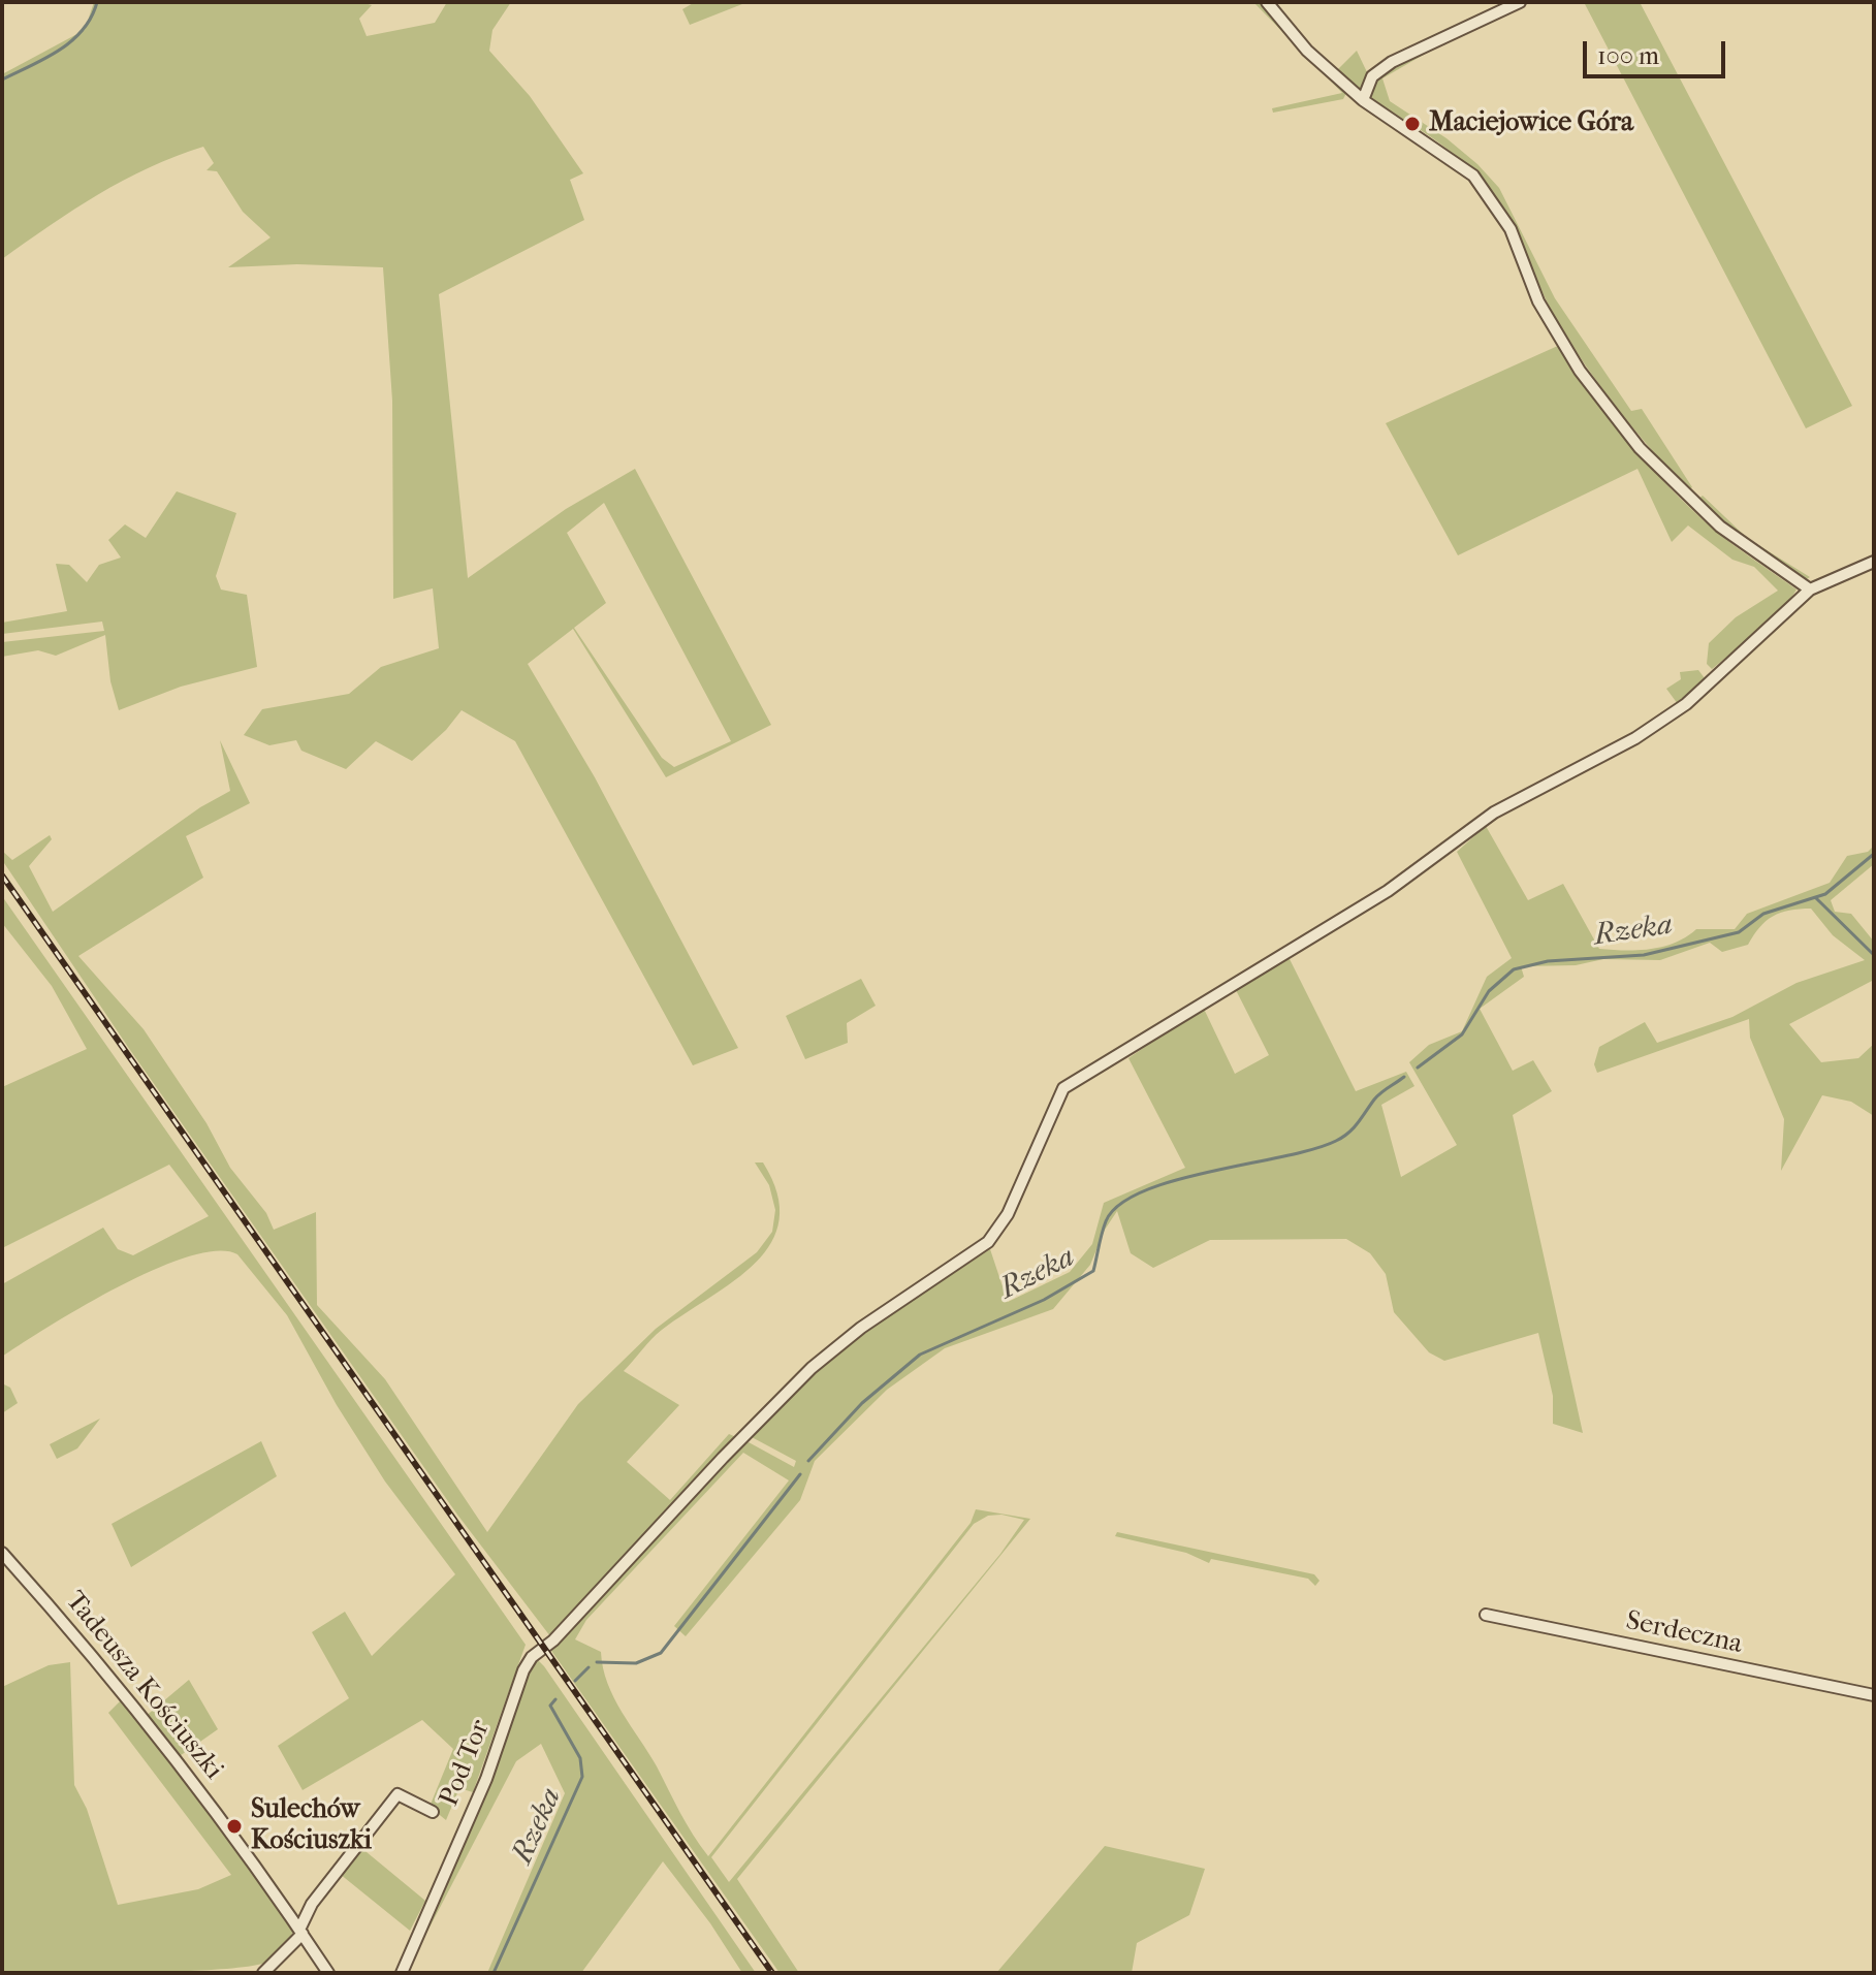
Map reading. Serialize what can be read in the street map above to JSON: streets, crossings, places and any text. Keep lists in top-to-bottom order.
{
  "streets": {
    "street": ["Serdeczna", "Tadeusza Kościuszki", "Pod Tor"]
  },
  "water": ["Rzeka"],
  "places": ["Maciejowice Góra", "Sulechów Kościuszki"],
  "scale_bar": "100 m"
}
